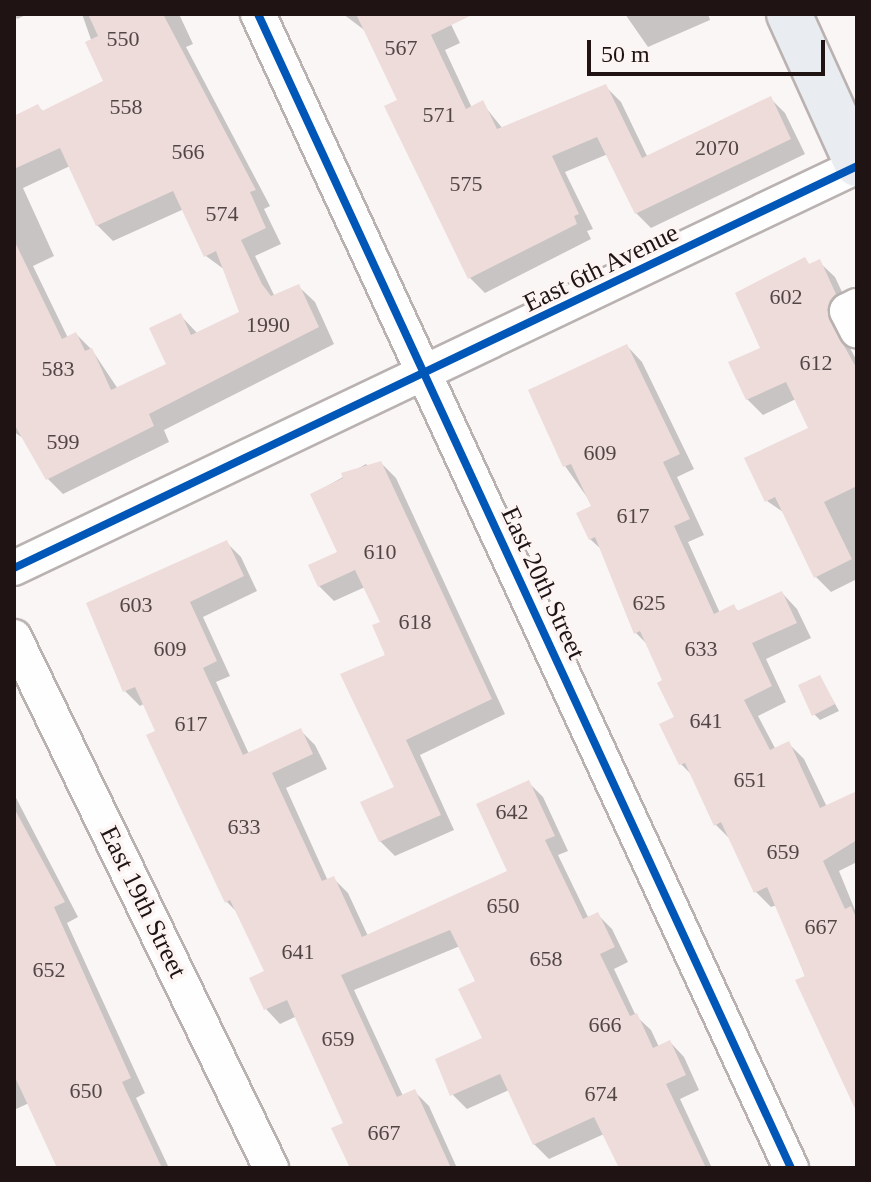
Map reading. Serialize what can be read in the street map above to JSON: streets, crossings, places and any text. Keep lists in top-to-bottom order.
{
  "streets": {
    "street": ["East 6th Avenue", "East 20th Street", "East 19th Street"]
  },
  "crossings": [
    ["East 6th Avenue", "East 20th Street"]
  ],
  "house_numbers": [
    "550",
    "567",
    "558",
    "571",
    "2070",
    "566",
    "575",
    "574",
    "602",
    "1990",
    "612",
    "583",
    "599",
    "609",
    "617",
    "610",
    "625",
    "603",
    "618",
    "609",
    "633",
    "641",
    "617",
    "651",
    "642",
    "633",
    "659",
    "650",
    "667",
    "641",
    "658",
    "652",
    "666",
    "659",
    "650",
    "674",
    "667"
  ],
  "scale_bar": "50 m"
}
